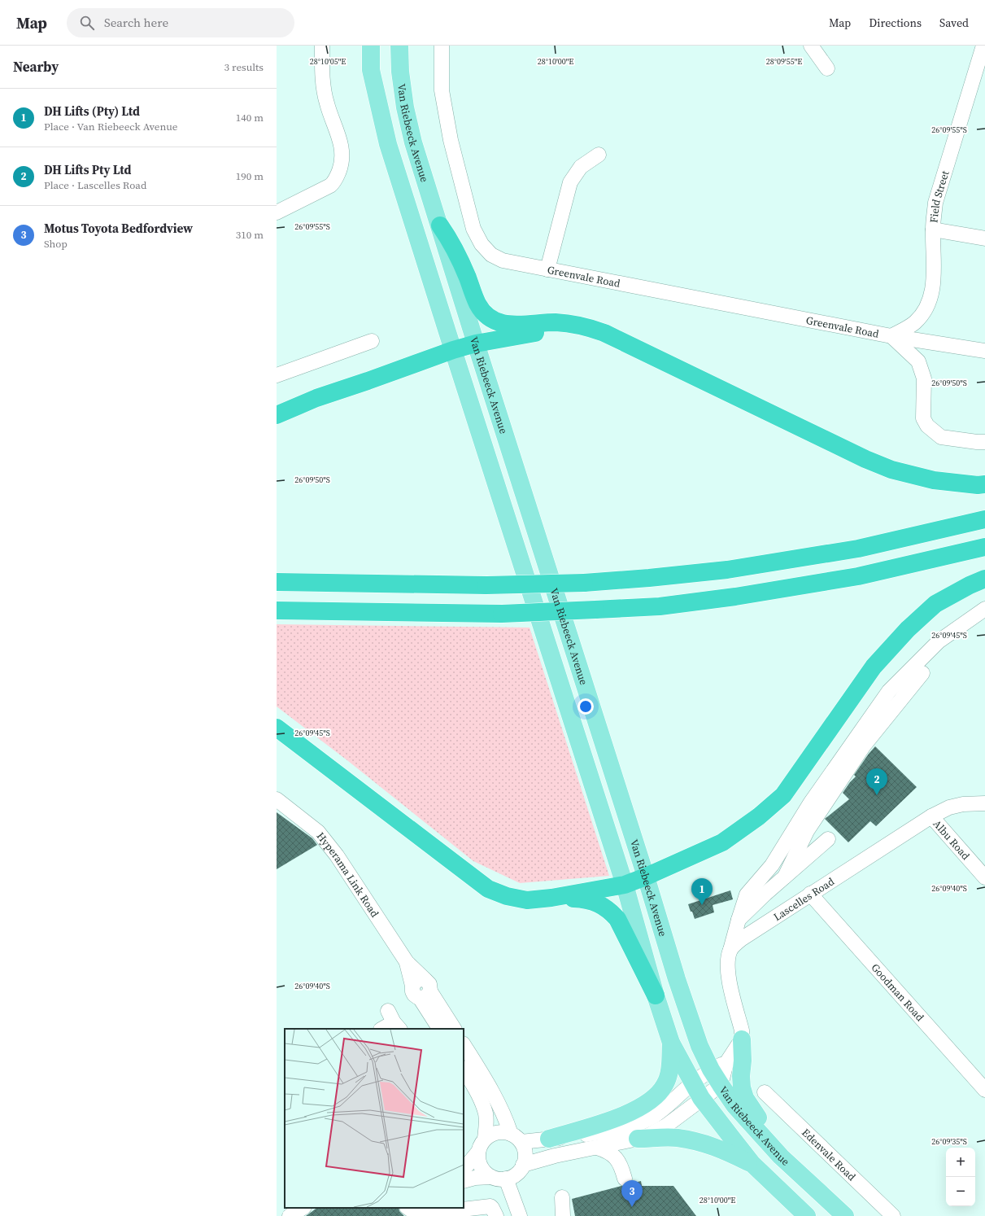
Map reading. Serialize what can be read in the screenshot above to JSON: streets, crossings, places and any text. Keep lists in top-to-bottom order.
{
  "streets": {
    "main road": ["Van Riebeeck Avenue"],
    "street": [
      "Field Street",
      "Greenvale Road",
      "Albu Road",
      "Hyperama Link Road",
      "Lascelles Road",
      "Goodman Road",
      "Edenvale Road"
    ]
  },
  "crossings": [
    ["Field Street", "Greenvale Road"],
    ["Albu Road", "Lascelles Road"],
    ["Lascelles Road", "Goodman Road"]
  ],
  "page": {
    "header": "Map",
    "search": "Search here",
    "nav": ["Map", "Directions", "Saved"],
    "heading": ["Nearby", "3 results"],
    "list": [
      {
        "mark": "1",
        "name": "DH Lifts (Pty) Ltd",
        "note": "Place · Van Riebeeck Avenue",
        "value": "140 m"
      },
      {
        "mark": "2",
        "name": "DH Lifts Pty Ltd",
        "note": "Place · Lascelles Road",
        "value": "190 m"
      },
      {
        "mark": "3",
        "name": "Motus Toyota Bedfordview",
        "note": "Shop",
        "value": "310 m"
      }
    ],
    "pins": ["2", "1", "3"],
    "map_buttons": ["+", "−"]
  },
  "coordinates": [
    "28°10'05\"E",
    "28°10'00\"E",
    "28°09'55\"E",
    "26°09'55\"S",
    "26°09'50\"S",
    "26°09'45\"S",
    "26°09'40\"S",
    "26°09'35\"S"
  ]
}
